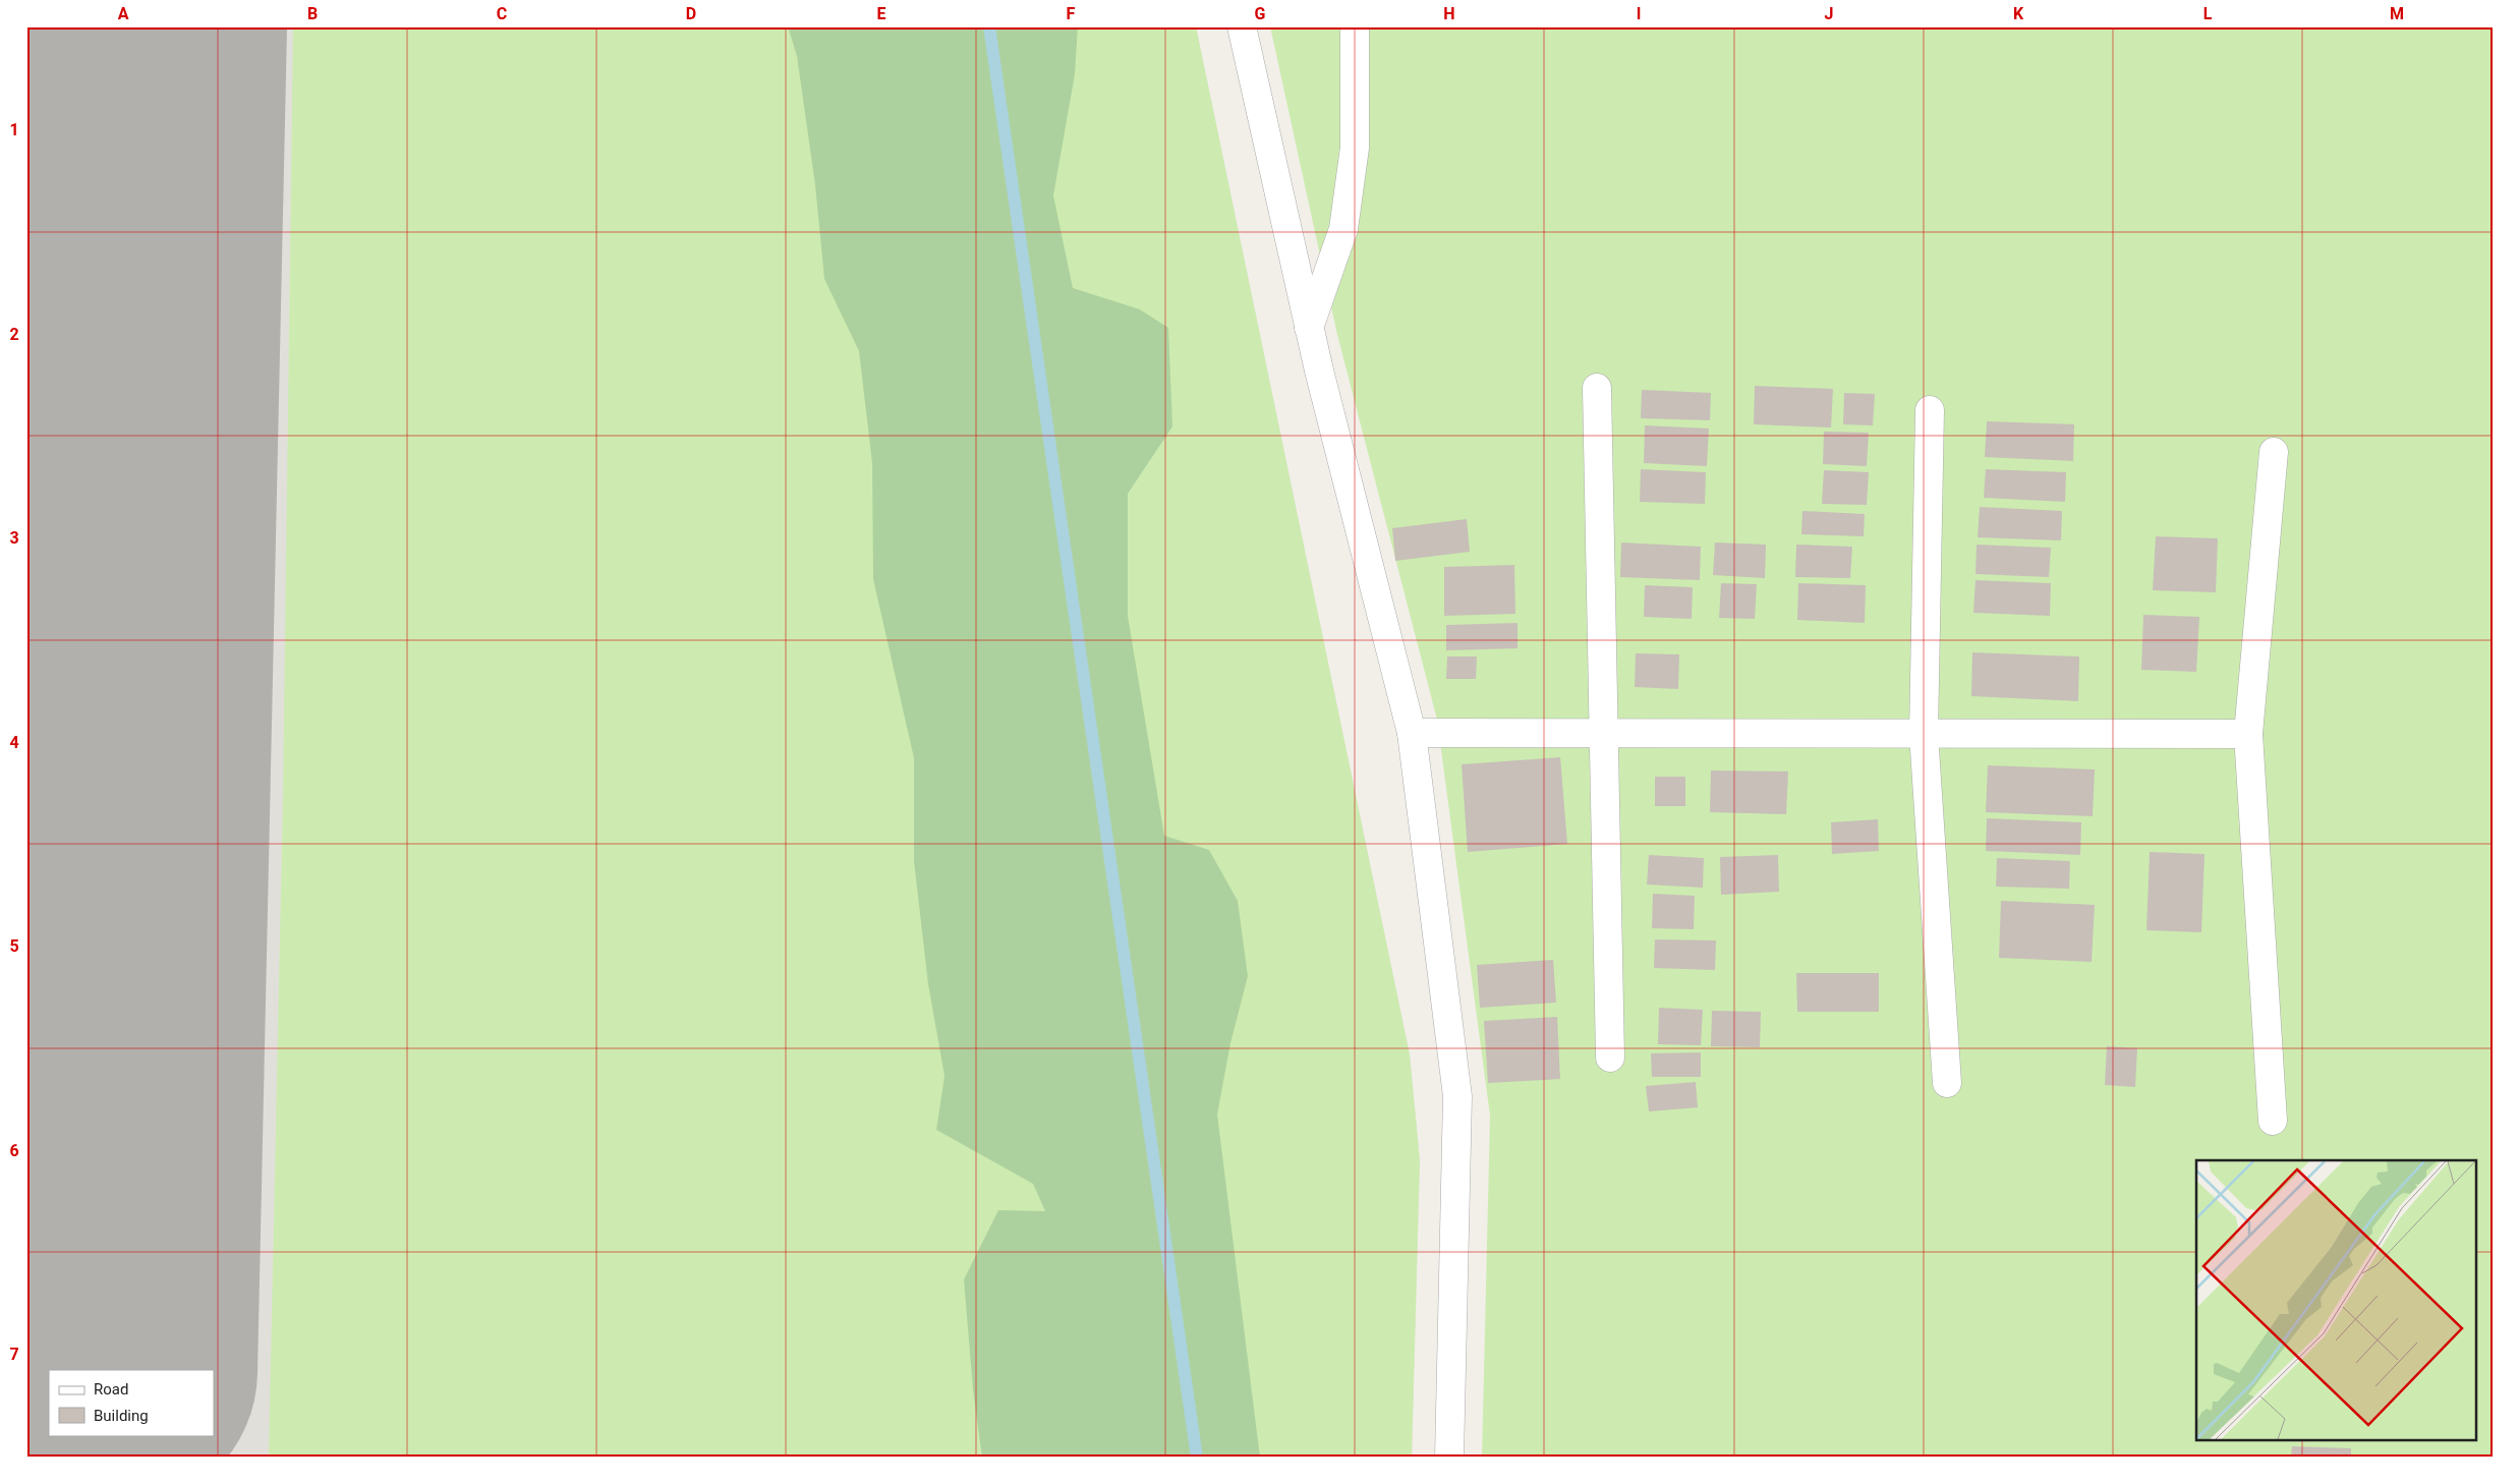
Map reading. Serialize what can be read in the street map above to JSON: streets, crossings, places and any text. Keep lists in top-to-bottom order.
{
  "legend": ["Road", "Building"],
  "grid": {
    "columns": [
      "A",
      "B",
      "C",
      "D",
      "E",
      "F",
      "G",
      "H",
      "I",
      "J",
      "K",
      "L",
      "M"
    ],
    "rows": [
      "1",
      "2",
      "3",
      "4",
      "5",
      "6",
      "7"
    ]
  }
}
